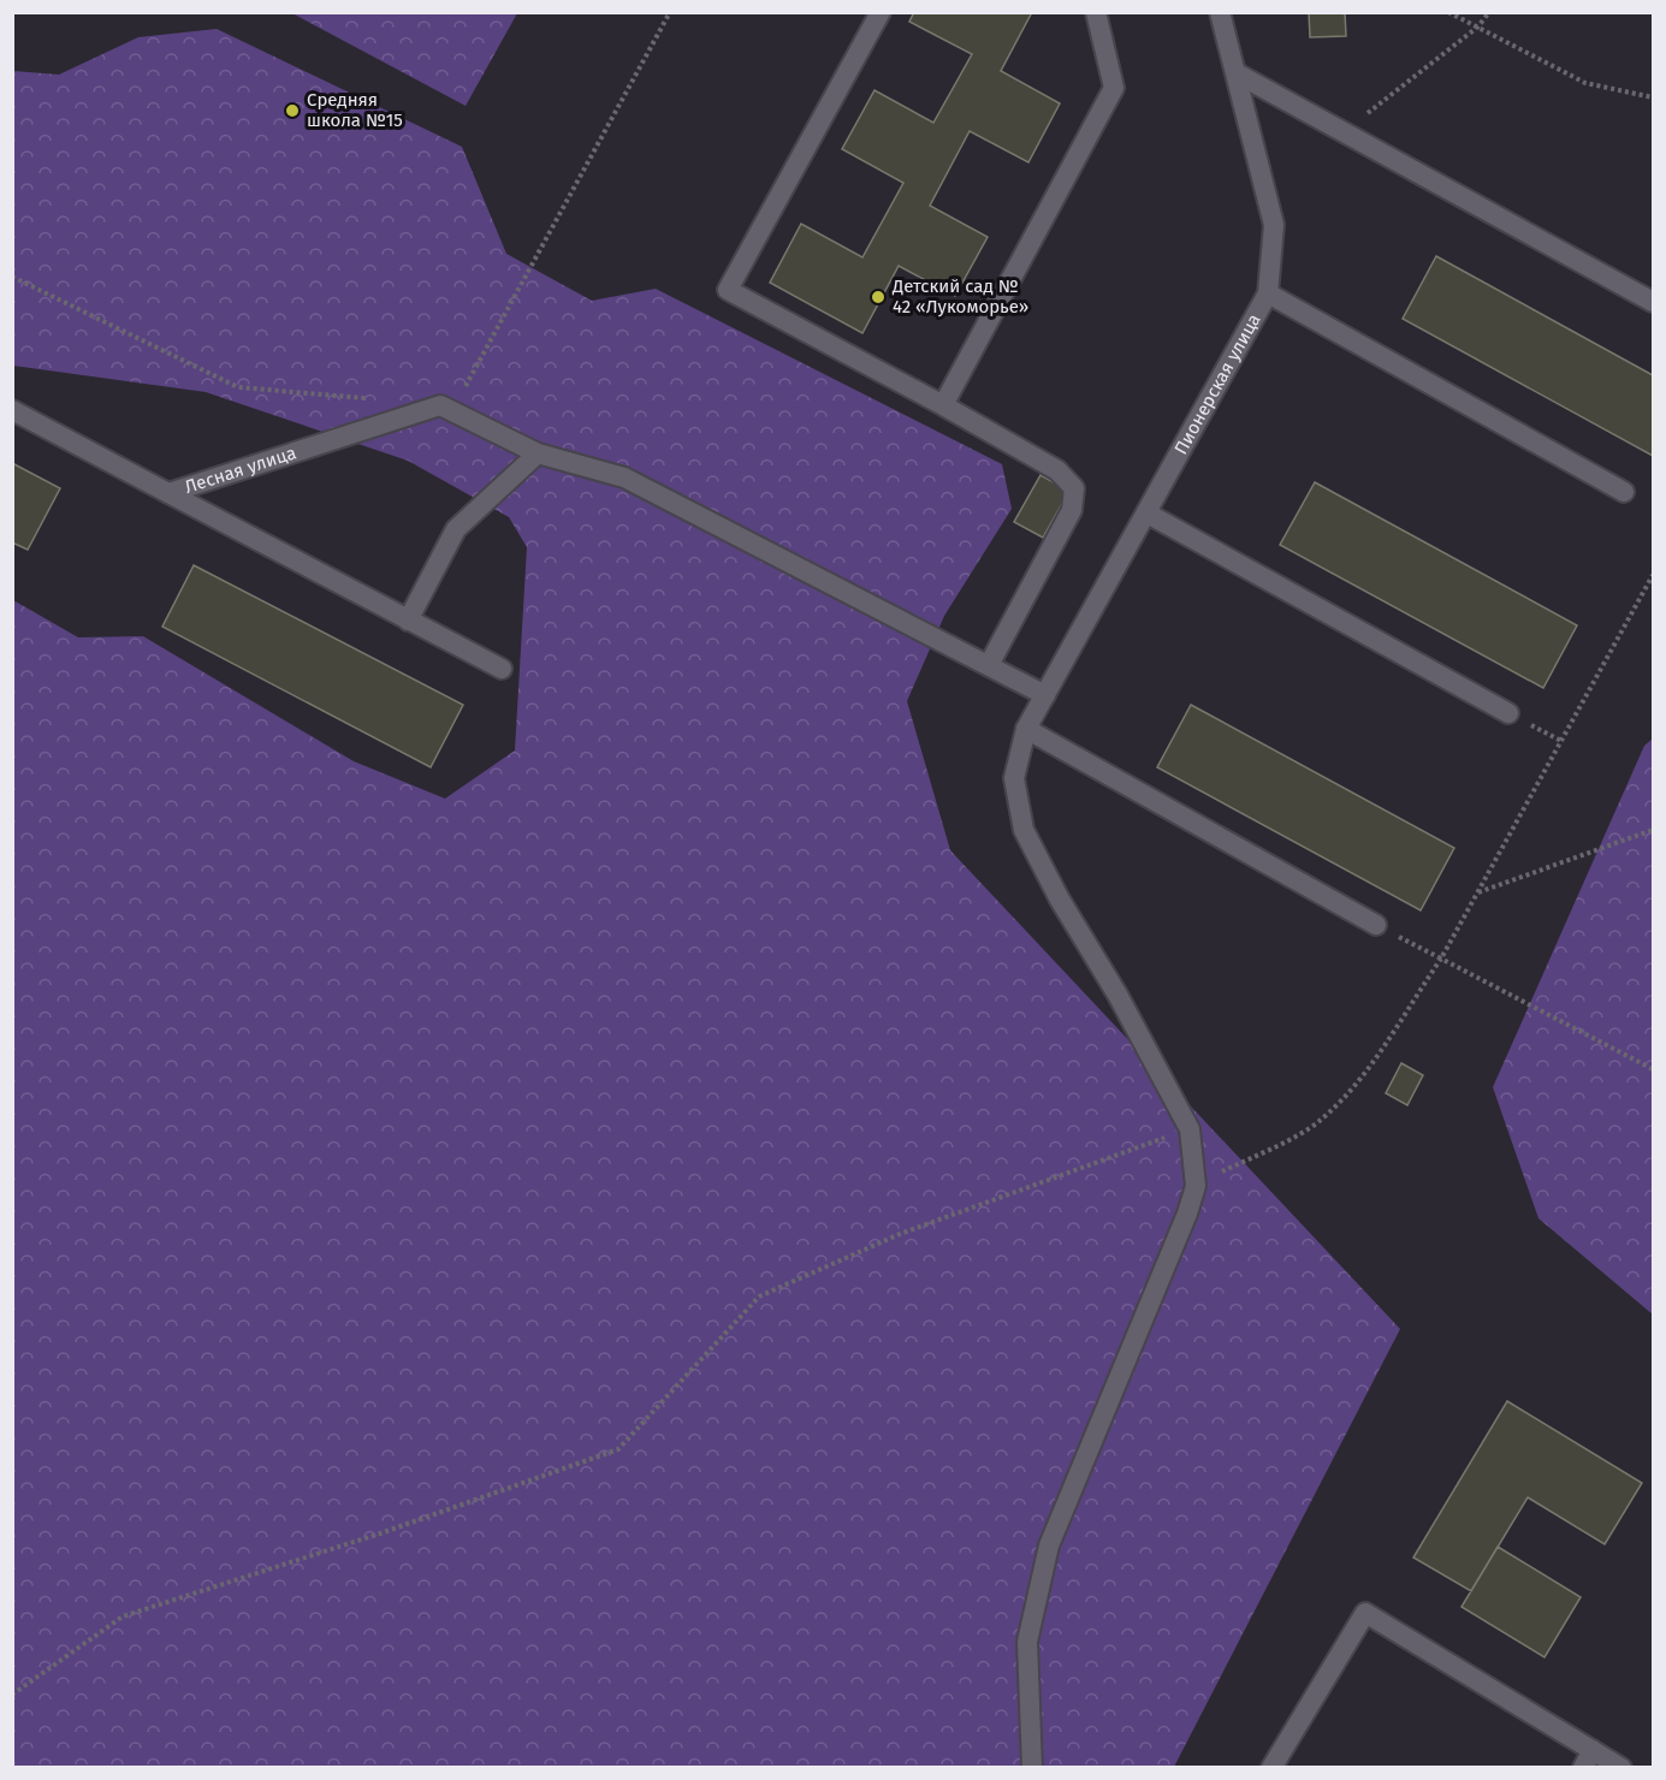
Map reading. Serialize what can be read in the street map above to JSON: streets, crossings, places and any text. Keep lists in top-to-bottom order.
{
  "streets": {
    "street": ["Пионерская улица", "Лесная улица"]
  },
  "places": ["Средняя школа №15", "Детский сад № 42 «Лукоморье»"]
}
